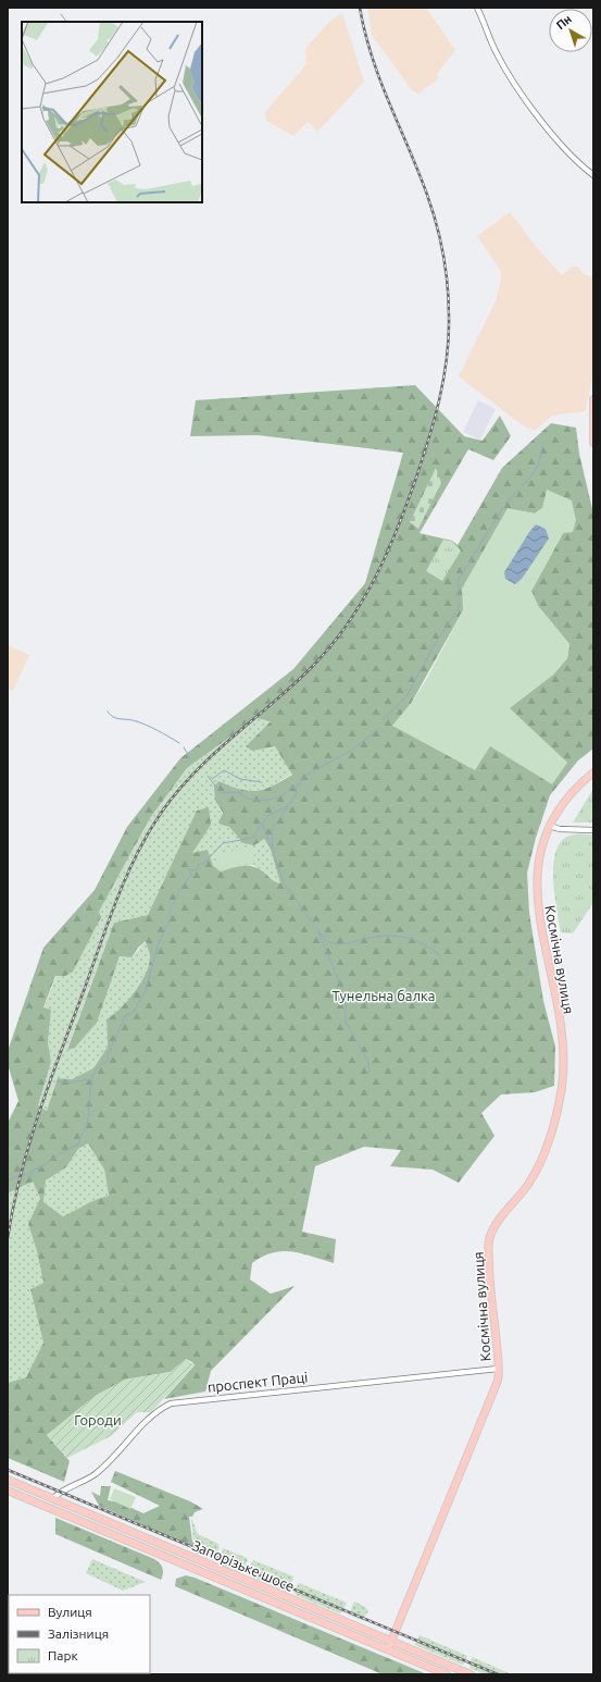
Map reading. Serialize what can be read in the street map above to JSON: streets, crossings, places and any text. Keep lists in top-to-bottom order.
{
  "streets": {
    "main road": ["Космічна вулиця", "Запорізьке шосе"],
    "street": ["проспект Праці"]
  },
  "crossings": [
    ["Космічна вулиця", "проспект Праці"],
    ["Космічна вулиця", "Запорізьке шосе"],
    ["проспект Праці", "Запорізьке шосе"]
  ],
  "parks": ["Тунельна балка", "Городи"],
  "legend": ["Вулиця", "Залізниця", "Парк"],
  "north": "top left"
}
